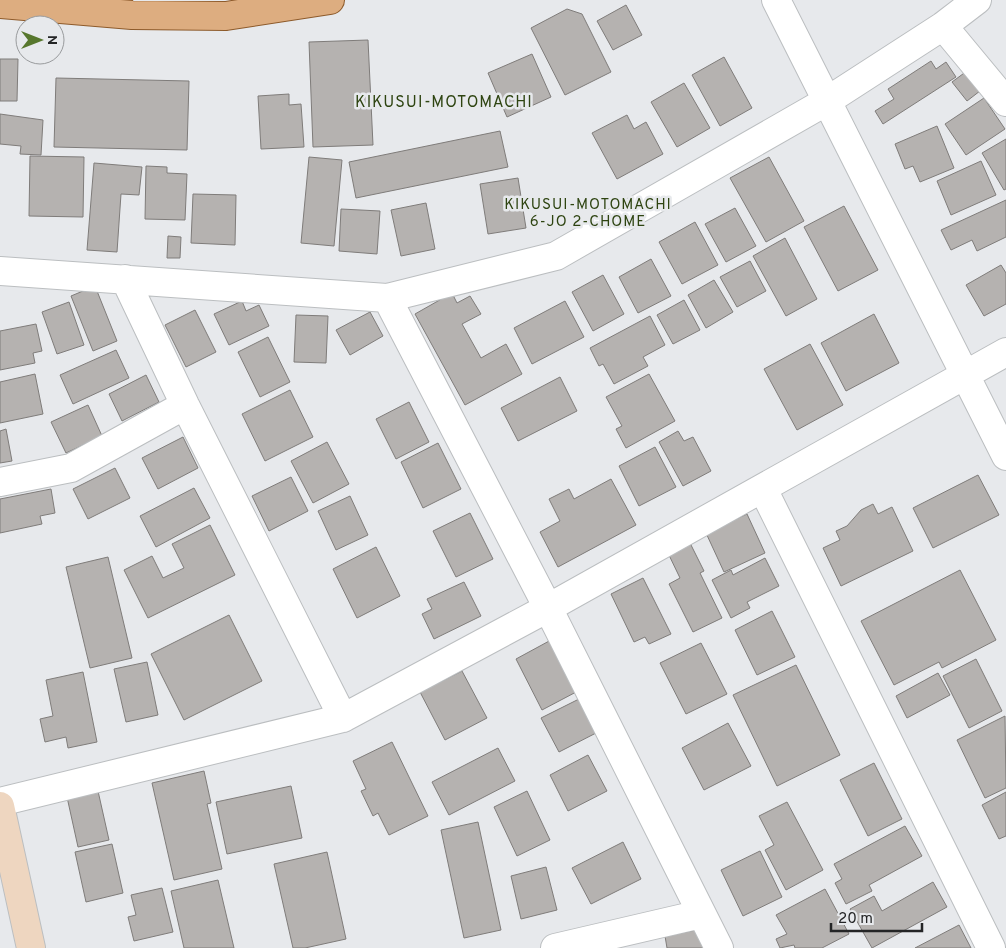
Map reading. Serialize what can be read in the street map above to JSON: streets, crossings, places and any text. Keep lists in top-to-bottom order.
{
  "districts": ["KIKUSUI-MOTOMACHI", "KIKUSUI-MOTOMACHI 6-JO 2-CHOME"],
  "scale_bar": "20 m",
  "north": "right"
}
